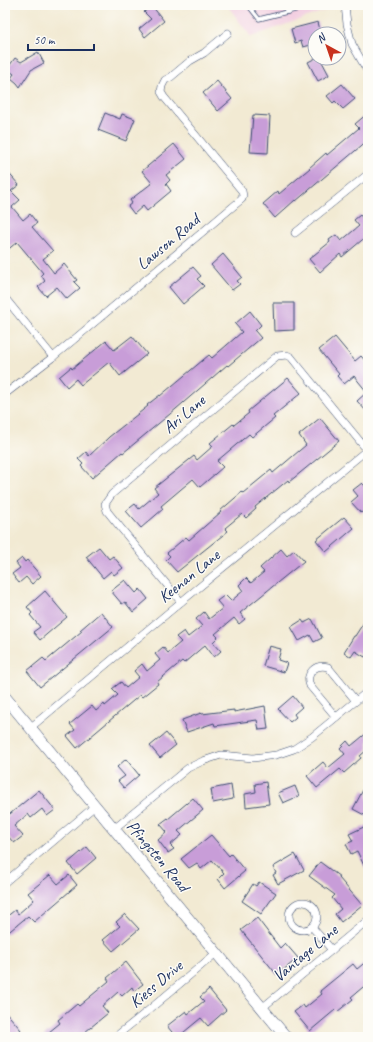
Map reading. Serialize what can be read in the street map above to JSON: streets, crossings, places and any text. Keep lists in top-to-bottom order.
{
  "streets": {
    "main road": ["Pfingsten Road"],
    "street": [
      "Lawson Road",
      "Ari Lane",
      "Keenan Lane",
      "Vantage Lane",
      "Kiess Drive"
    ]
  },
  "crossings": [
    ["Ari Lane", "Keenan Lane"],
    ["Keenan Lane", "Pfingsten Road"],
    ["Pfingsten Road", "Vantage Lane"],
    ["Pfingsten Road", "Kiess Drive"]
  ],
  "scale_bar": "50 m",
  "north": "top left"
}
